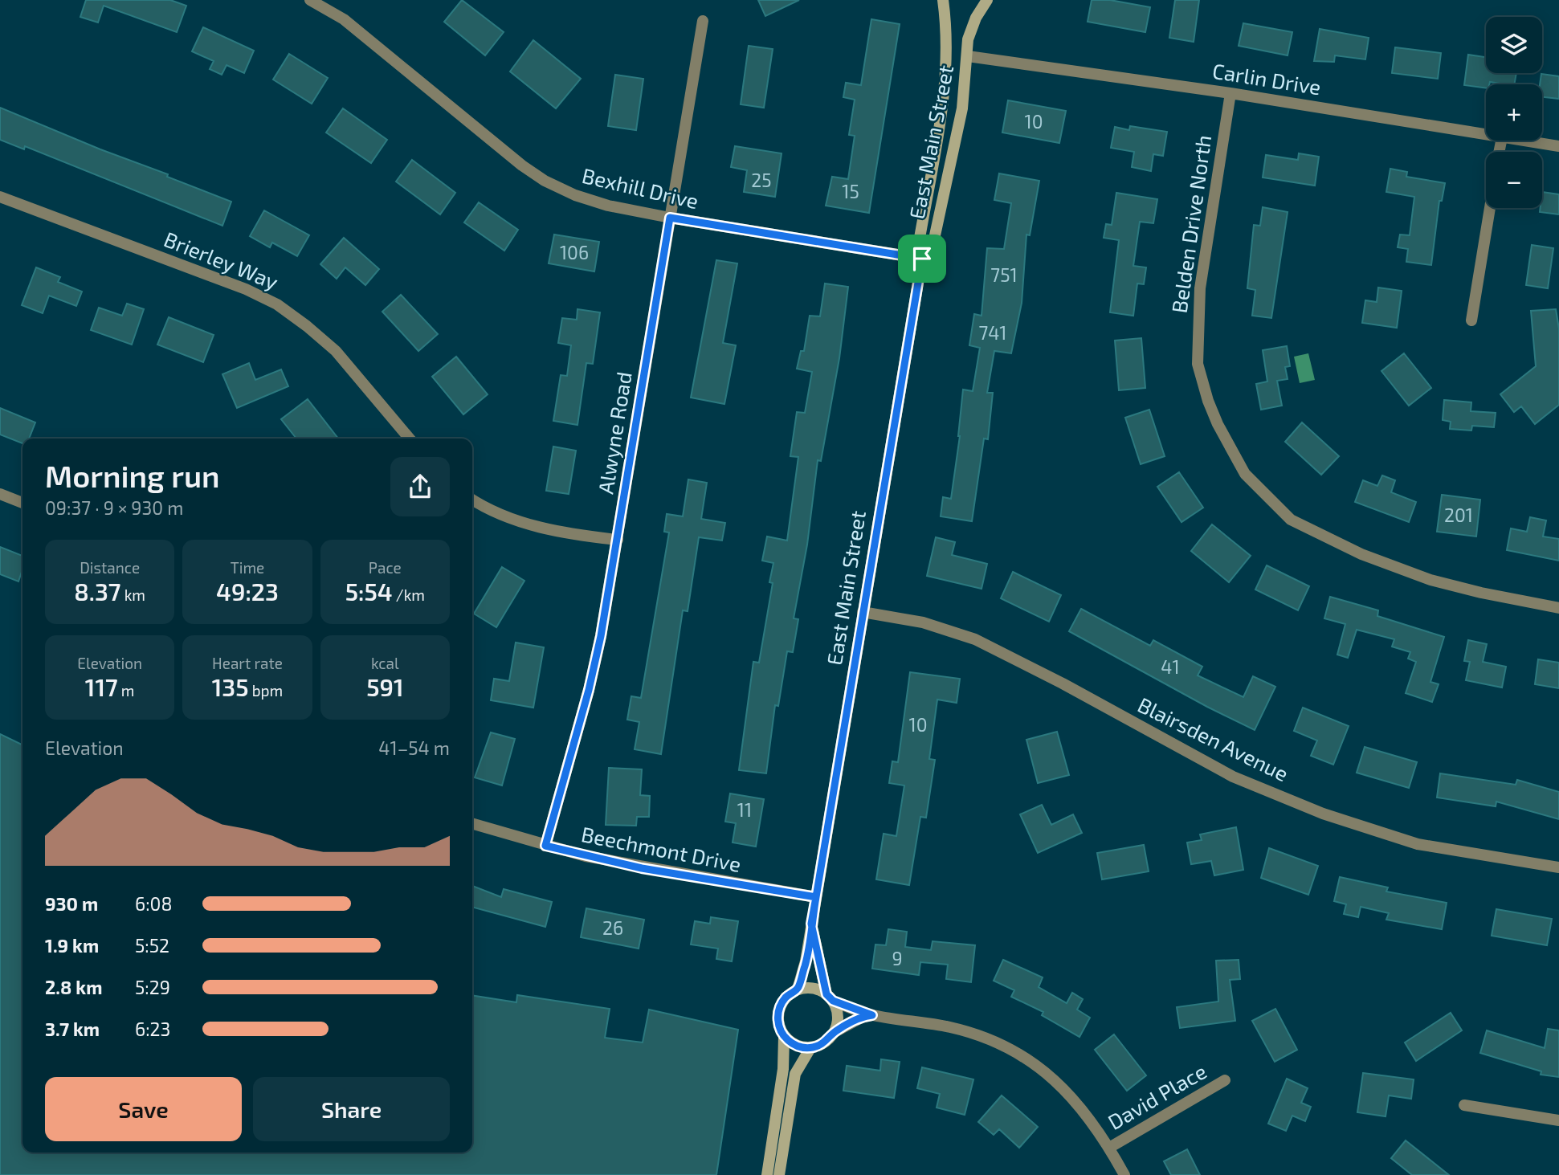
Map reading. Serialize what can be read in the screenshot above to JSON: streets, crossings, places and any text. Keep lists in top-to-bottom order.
{
  "streets": {
    "main road": ["East Main Street"],
    "street": [
      "Carlin Drive",
      "Bexhill Drive",
      "Belden Drive North",
      "Brierley Way",
      "Alwyne Road",
      "Blairsden Avenue",
      "Beechmont Drive",
      "David Place"
    ]
  },
  "crossings": [
    ["Carlin Drive", "East Main Street"],
    ["Carlin Drive", "Belden Drive North"],
    ["East Main Street", "Bexhill Drive"],
    ["East Main Street", "Blairsden Avenue"],
    ["East Main Street", "Beechmont Drive"],
    ["Bexhill Drive", "Alwyne Road"],
    ["Alwyne Road", "Beechmont Drive"]
  ],
  "house_numbers": [
    "10",
    "25",
    "15",
    "106",
    "751",
    "741",
    "201",
    "41",
    "10",
    "11",
    "26",
    "9"
  ],
  "page": {
    "map_buttons": ["+", "−"],
    "heading": ["Morning run", "09:37 · 9 × 930 m"],
    "stats": [
      ["Distance", "8.37 km"],
      ["Time", "49:23"],
      ["Pace", "5:54 /km"],
      ["Elevation", "117 m"],
      ["Heart rate", "135 bpm"],
      ["kcal", "591"]
    ],
    "chart": ["Elevation", "41–54 m"],
    "list": [
      {
        "name": "930 m",
        "note": "6:08"
      },
      {
        "name": "1.9 km",
        "note": "5:52"
      },
      {
        "name": "2.8 km",
        "note": "5:29"
      },
      {
        "name": "3.7 km",
        "note": "6:23"
      }
    ],
    "buttons": ["Save", "Share"]
  }
}
